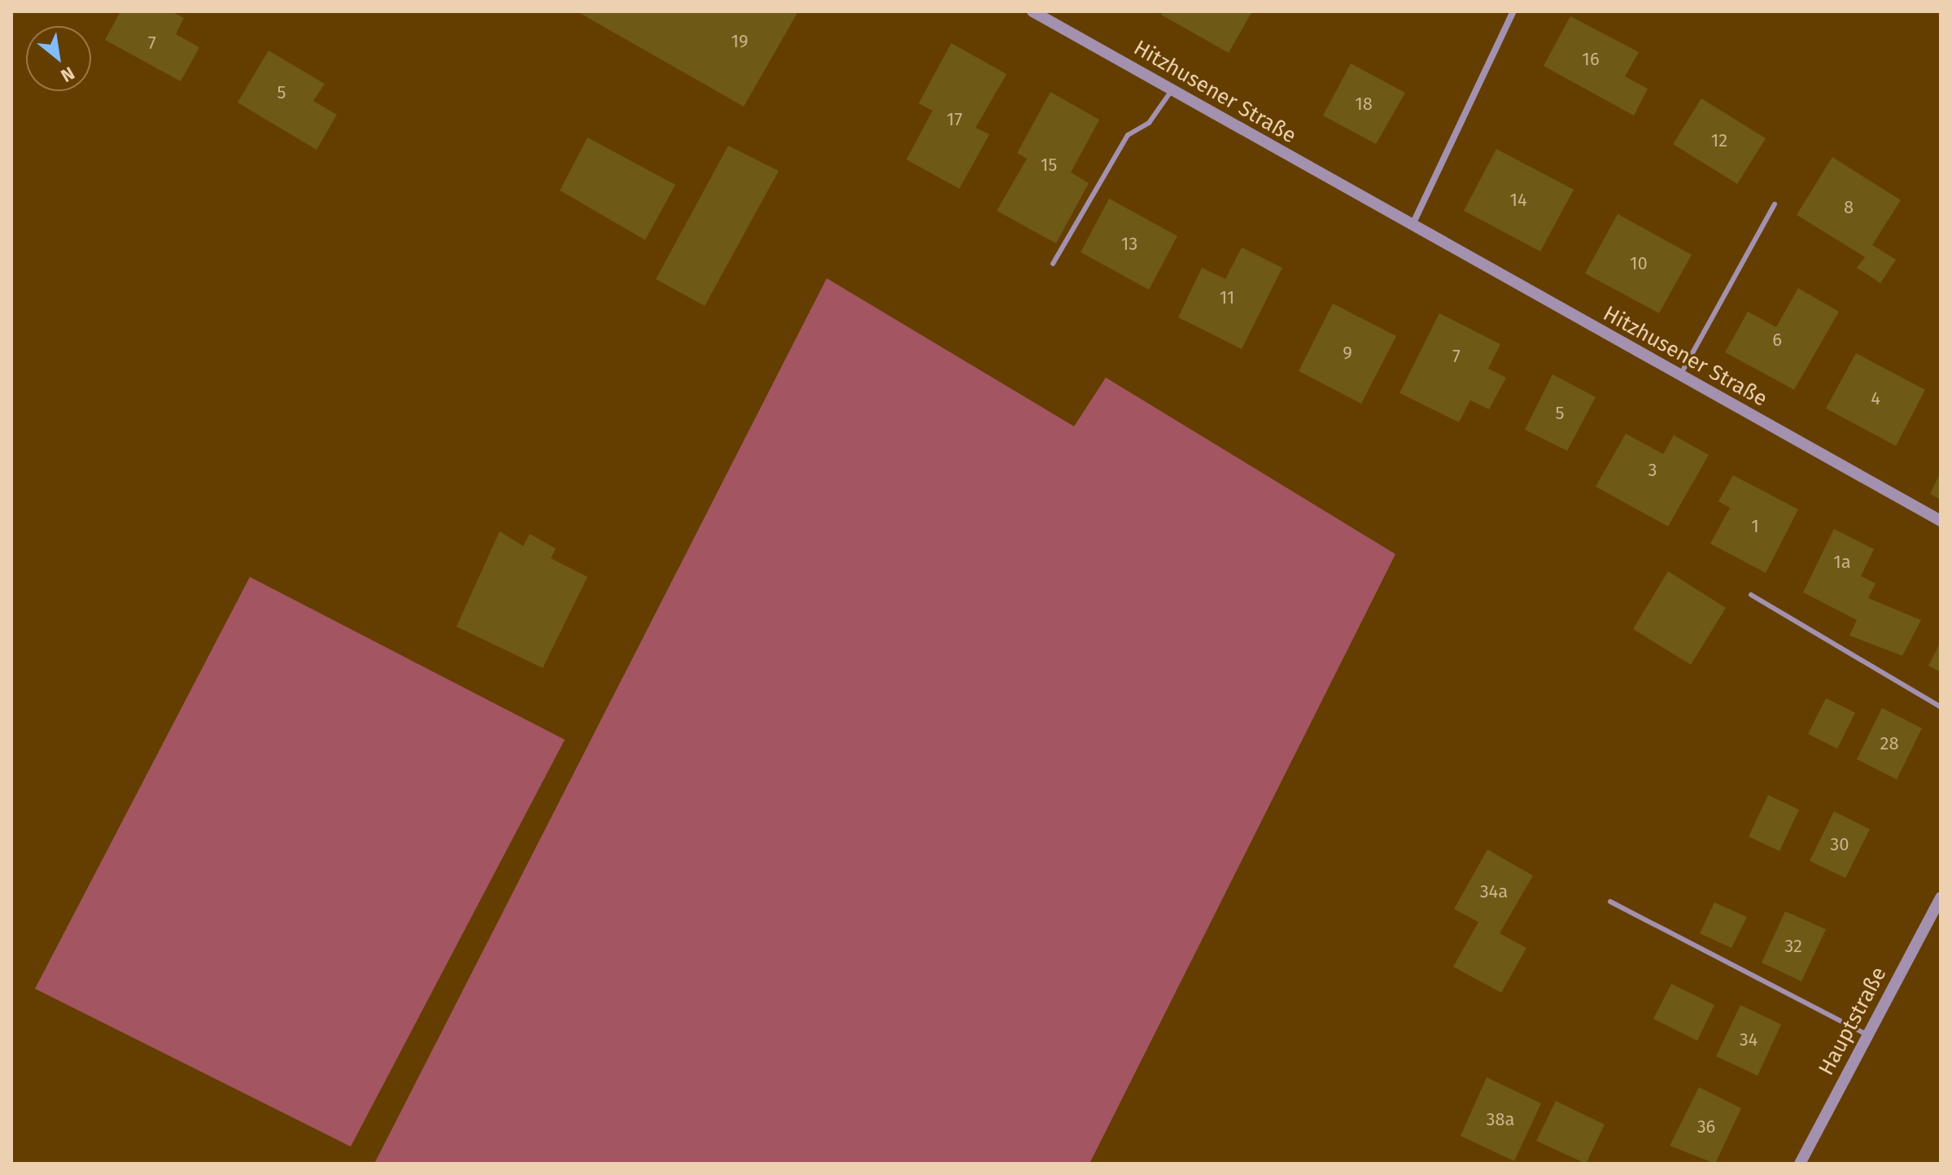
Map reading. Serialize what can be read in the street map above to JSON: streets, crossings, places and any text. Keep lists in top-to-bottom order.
{
  "streets": {
    "street": ["Hitzhusener Straße", "Hauptstraße"]
  },
  "house_numbers": [
    "19",
    "7",
    "16",
    "5",
    "18",
    "17",
    "12",
    "15",
    "14",
    "8",
    "13",
    "10",
    "11",
    "6",
    "9",
    "7",
    "4",
    "5",
    "3",
    "1",
    "1a",
    "28",
    "30",
    "34a",
    "32",
    "34",
    "38a",
    "36"
  ],
  "north": "bottom right"
}
